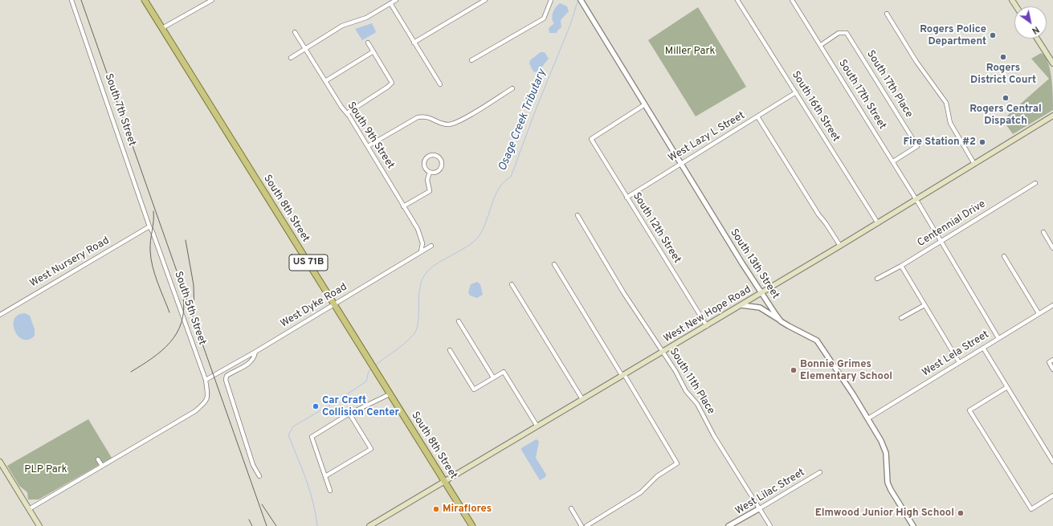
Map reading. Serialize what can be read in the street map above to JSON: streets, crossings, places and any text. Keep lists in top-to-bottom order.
{
  "streets": {
    "main road": ["South 8th Street", "US 71B", "West New Hope Road"],
    "street": [
      "South 17th Place",
      "South 17th Street",
      "South 16th Street",
      "South 7th Street",
      "South 9th Street",
      "West Lazy L Street",
      "Centennial Drive",
      "South 12th Street",
      "West Nursery Road",
      "South 13th Street",
      "West Dyke Road",
      "South 5th Street",
      "West Lela Street",
      "South 11th Place",
      "West Lilac Street"
    ]
  },
  "crossings": [
    ["South 17th Place", "South 17th Street"],
    ["South 17th Street", "Centennial Drive"],
    ["South 17th Street", "West New Hope Road"],
    ["South 17th Street", "West Lela Street"],
    ["South 16th Street", "West Lazy L Street"],
    ["South 16th Street", "West New Hope Road"],
    ["South 7th Street", "West Nursery Road"],
    ["South 7th Street", "South 5th Street"],
    ["South 9th Street", "West Dyke Road"],
    ["West Lazy L Street", "South 12th Street"],
    ["West Lazy L Street", "South 13th Street"],
    ["South 8th Street", "West Dyke Road"],
    ["South 8th Street", "West New Hope Road"],
    ["South 12th Street", "South 13th Street"],
    ["South 12th Street", "West New Hope Road"],
    ["West Nursery Road", "South 5th Street"],
    ["South 13th Street", "West New Hope Road"],
    ["South 13th Street", "West Lela Street"],
    ["West Dyke Road", "South 5th Street"],
    ["West New Hope Road", "South 11th Place"],
    ["South 11th Place", "West Lilac Street"]
  ],
  "water": ["Osage Creek Tributary"],
  "parks": ["Miller Park", "PLP Park"],
  "places": [
    "Rogers Police Department",
    "Rogers District Court",
    "Rogers Central Dispatch",
    "Fire Station #2",
    "Bonnie Grimes Elementary School",
    "Car Craft Collision Center",
    "Miraflores",
    "Elmwood Junior High School"
  ],
  "north": "bottom right"
}
